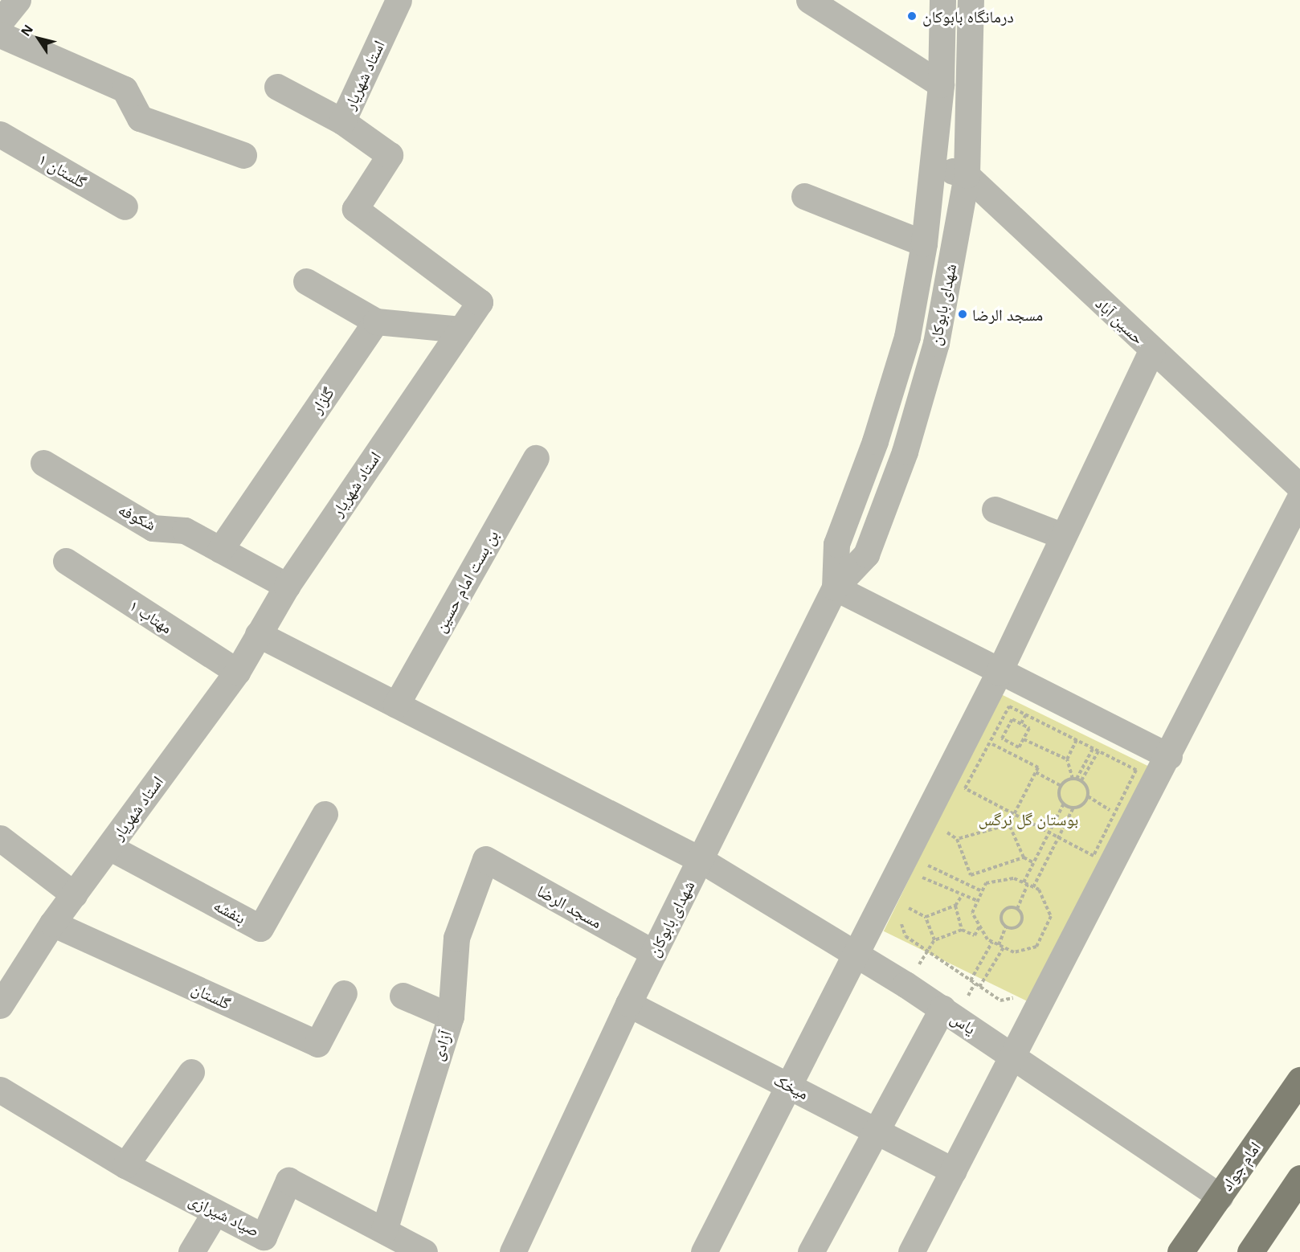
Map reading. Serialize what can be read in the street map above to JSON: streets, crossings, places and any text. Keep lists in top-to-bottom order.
{
  "streets": {
    "main road": ["امام جواد"],
    "street": [
      "استاد شهریار",
      "گلستان ۱",
      "شهدای بابوکان",
      "حسین آباد",
      "گلزار",
      "شکوفه",
      "بن بست امام حسین",
      "مهتاب ۱",
      "مسجد الرضا",
      "بنفشه",
      "گلستان",
      "یاس",
      "آزادی",
      "میخک",
      "صیاد شیرازی"
    ]
  },
  "crossings": [
    ["استاد شهریار", "شکوفه"],
    ["استاد شهریار", "مهتاب ۱"],
    ["استاد شهریار", "بنفشه"],
    ["استاد شهریار", "گلستان"],
    ["استاد شهریار", "یاس"],
    ["شهدای بابوکان", "حسین آباد"],
    ["شهدای بابوکان", "مسجد الرضا"],
    ["شهدای بابوکان", "یاس"],
    ["شهدای بابوکان", "میخک"],
    ["گلزار", "شکوفه"],
    ["بن بست امام حسین", "یاس"],
    ["مسجد الرضا", "آزادی"],
    ["یاس", "امام جواد"],
    ["آزادی", "صیاد شیرازی"]
  ],
  "parks": ["بوستان گل نرگس"],
  "places": ["درمانگاه بابوکان", "مسجد الرضا"],
  "north": "top left"
}
